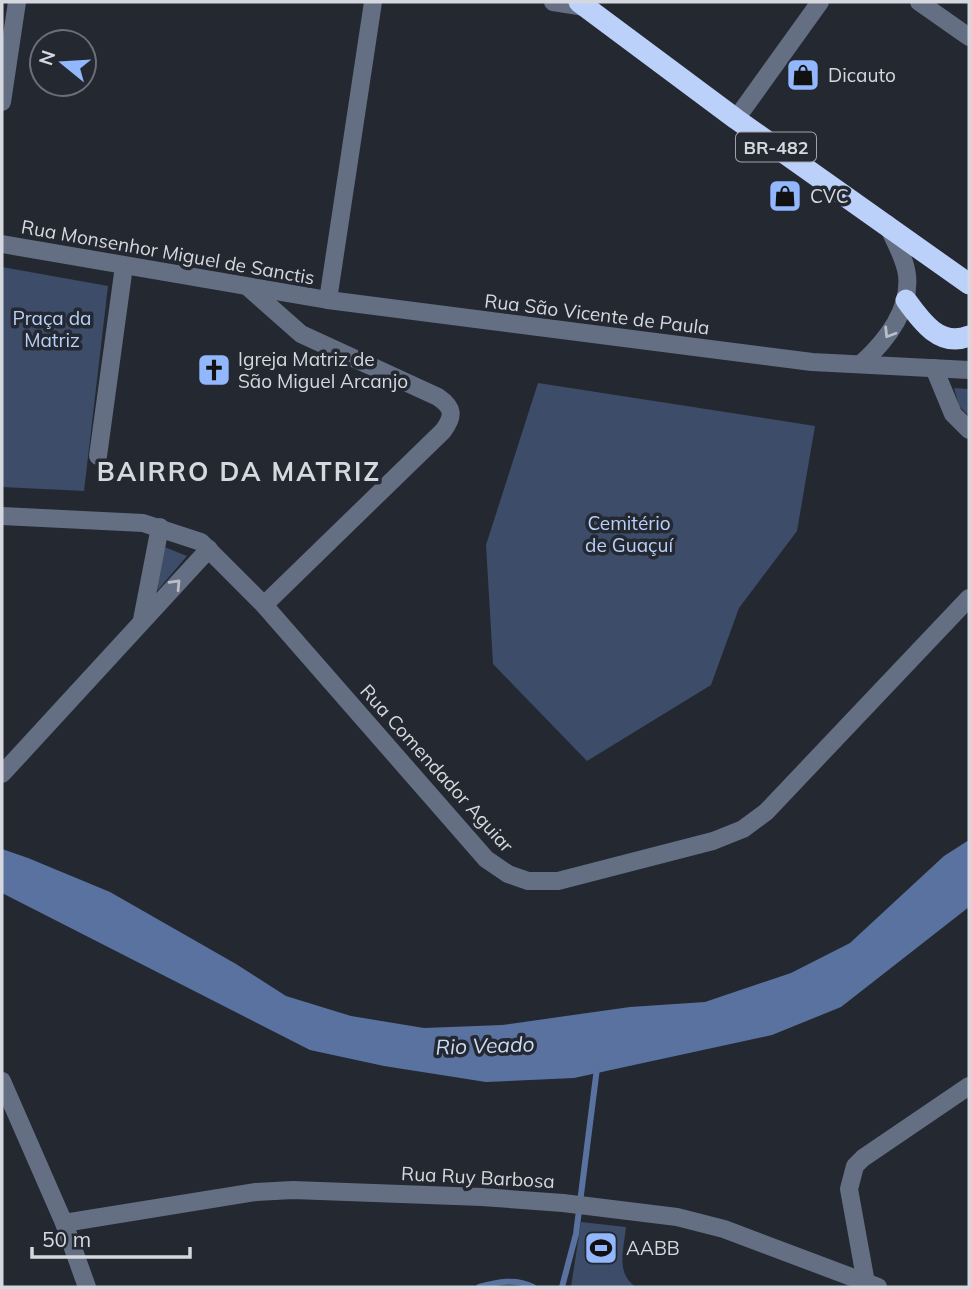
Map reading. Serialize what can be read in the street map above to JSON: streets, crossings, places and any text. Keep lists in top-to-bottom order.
{
  "streets": {
    "highway": ["BR-482"],
    "street": [
      "Rua Monsenhor Miguel de Sanctis",
      "Rua São Vicente de Paula",
      "Rua Comendador Aguiar",
      "Rua Ruy Barbosa"
    ]
  },
  "crossings": [
    ["Rua Monsenhor Miguel de Sanctis", "Rua São Vicente de Paula"]
  ],
  "districts": ["BAIRRO DA MATRIZ"],
  "water": ["Rio Veado"],
  "parks": ["Praça da Matriz", "Cemitério de Guaçuí"],
  "places": {
    "shop": ["Dicauto", "CVC"],
    "church": ["Igreja Matriz de São Miguel Arcanjo"],
    "sports": ["AABB"]
  },
  "scale_bar": "50 m",
  "north": "left"
}
